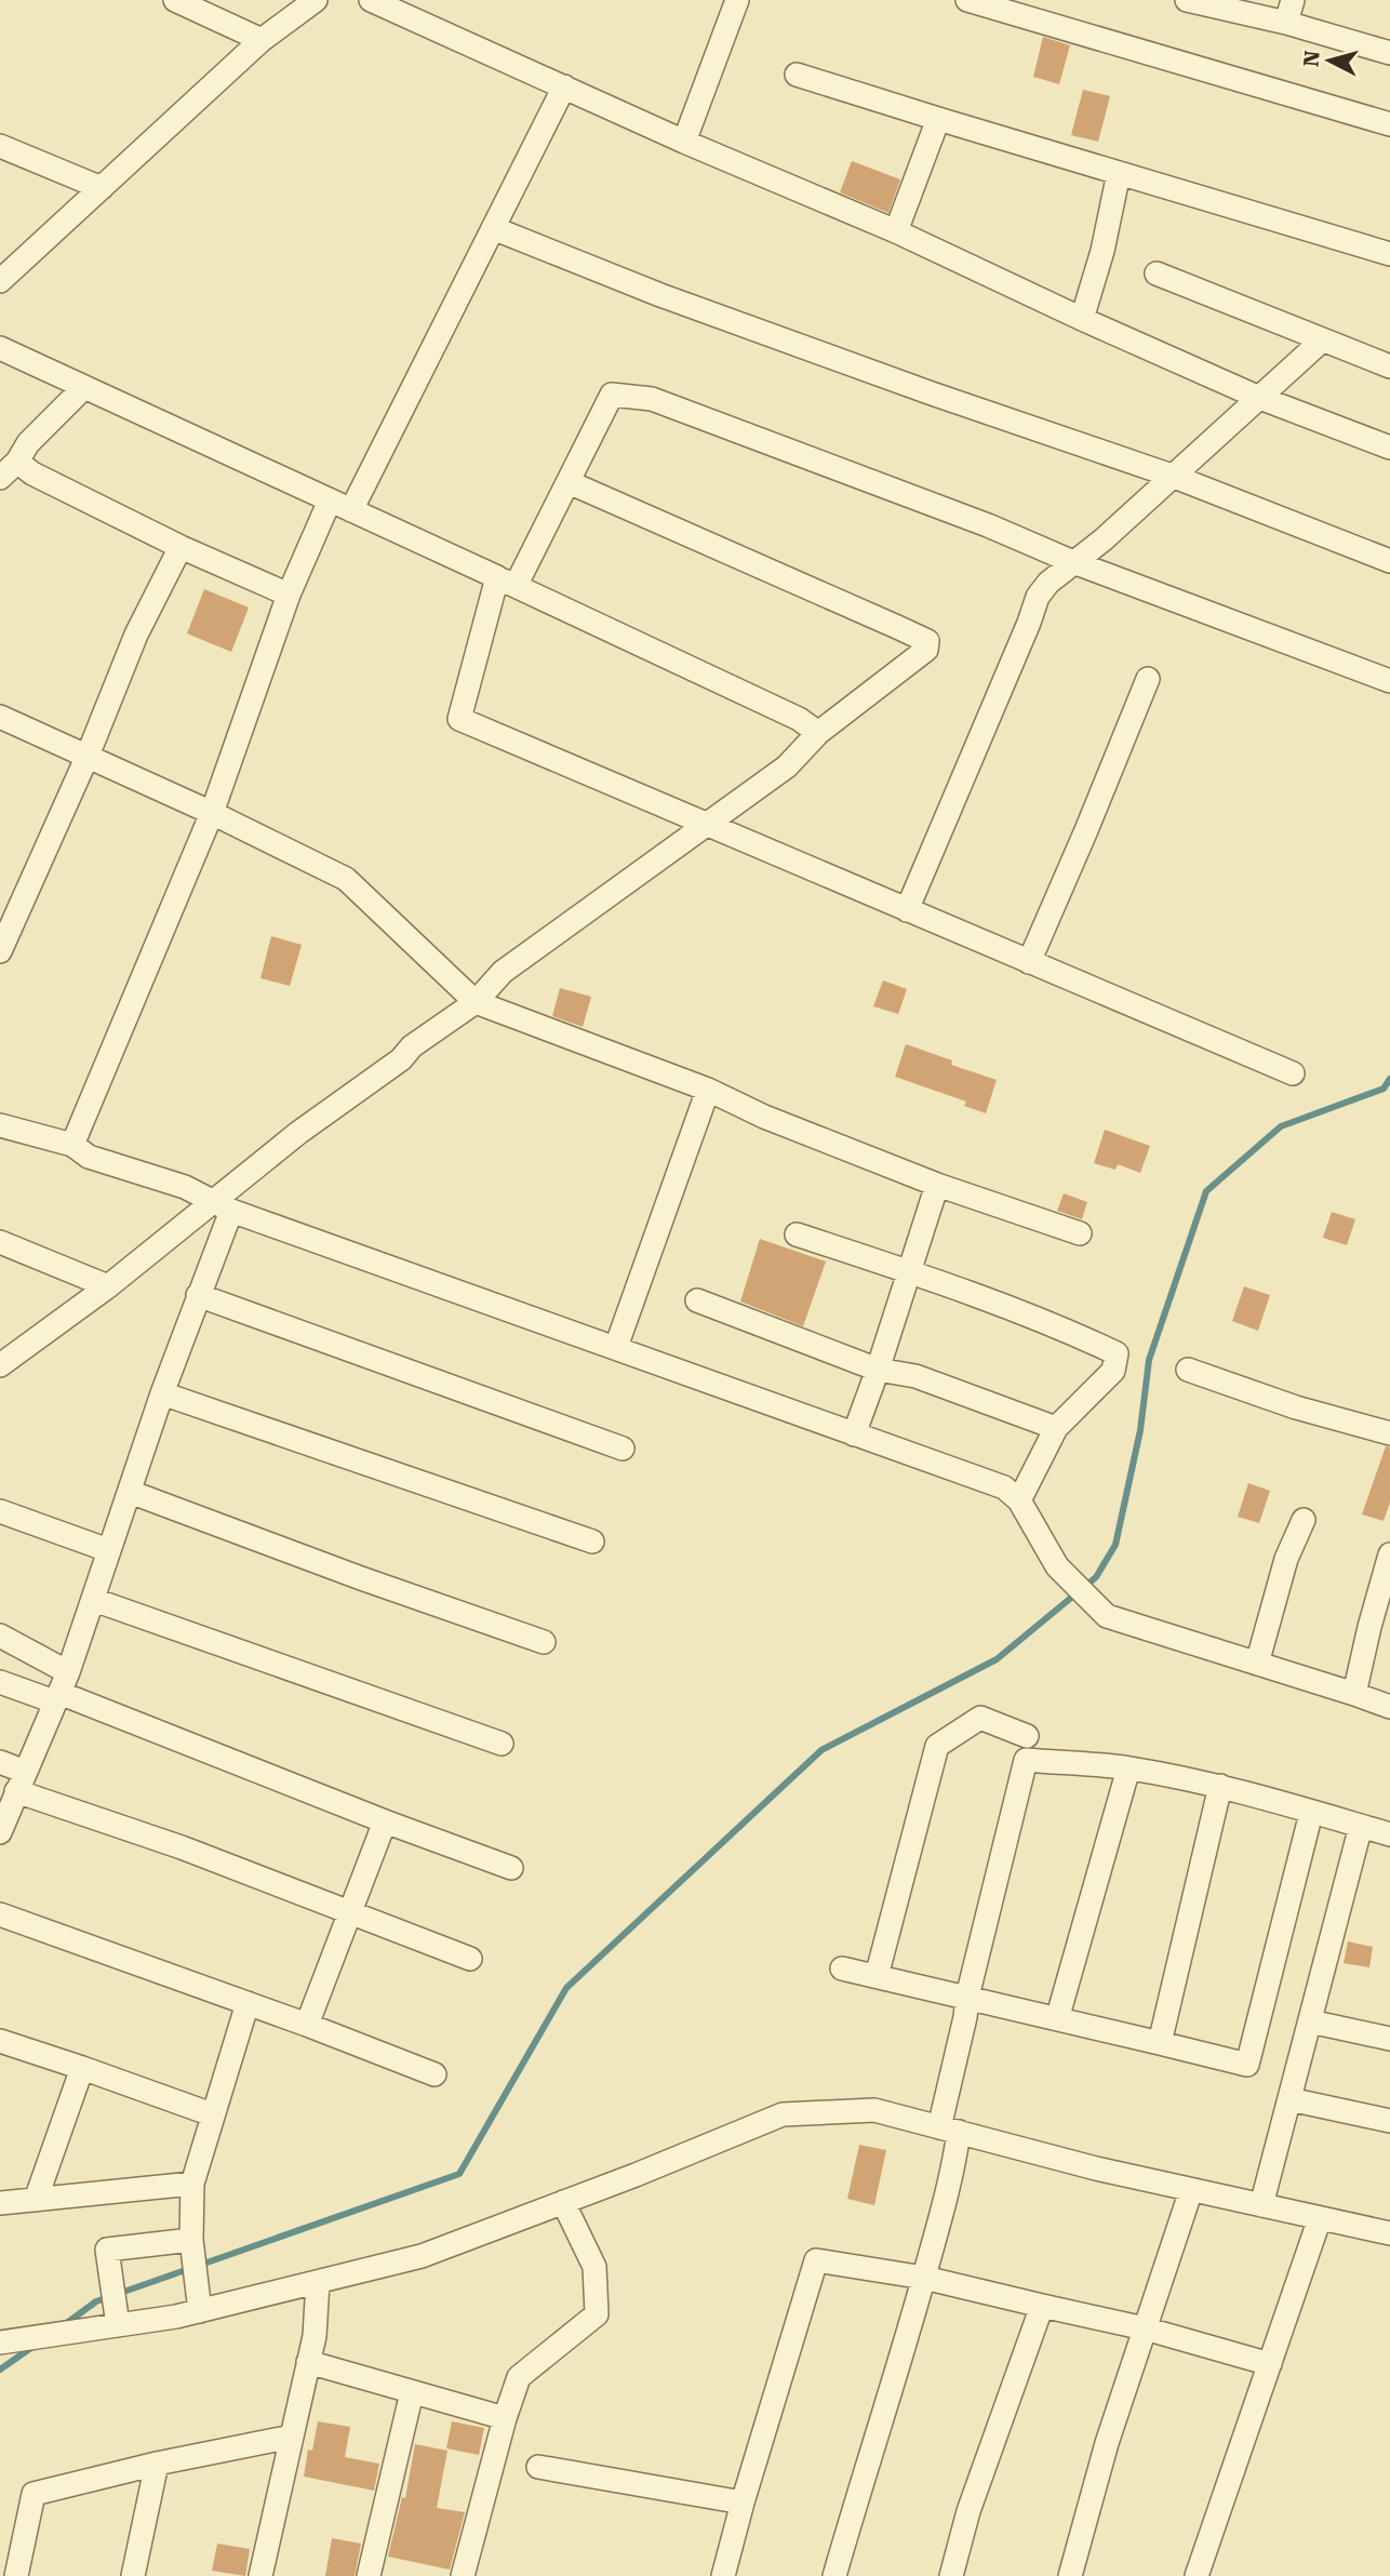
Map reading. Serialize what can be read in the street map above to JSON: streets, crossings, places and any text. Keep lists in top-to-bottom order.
{
  "north": "left"
}
